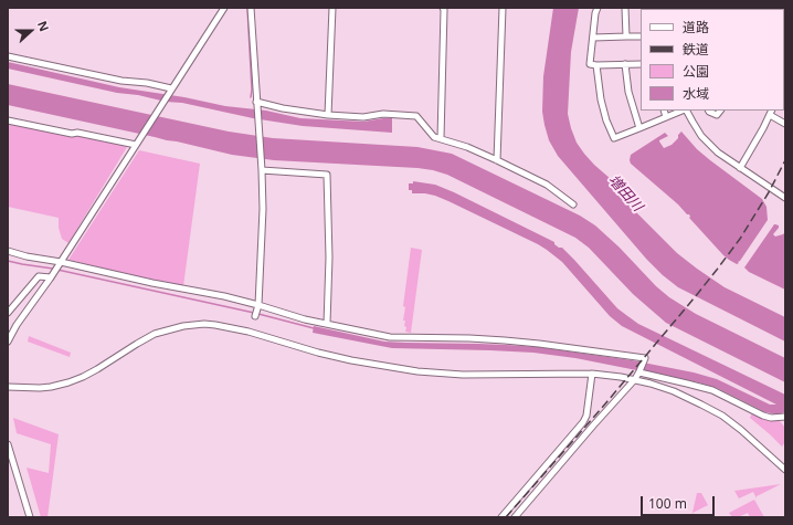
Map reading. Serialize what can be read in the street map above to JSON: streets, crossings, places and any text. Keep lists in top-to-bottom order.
{
  "water": ["増田川"],
  "legend": [
    "道路",
    "鉄道",
    "公園",
    "水域"
  ],
  "scale_bar": "100 m",
  "north": "right"
}
